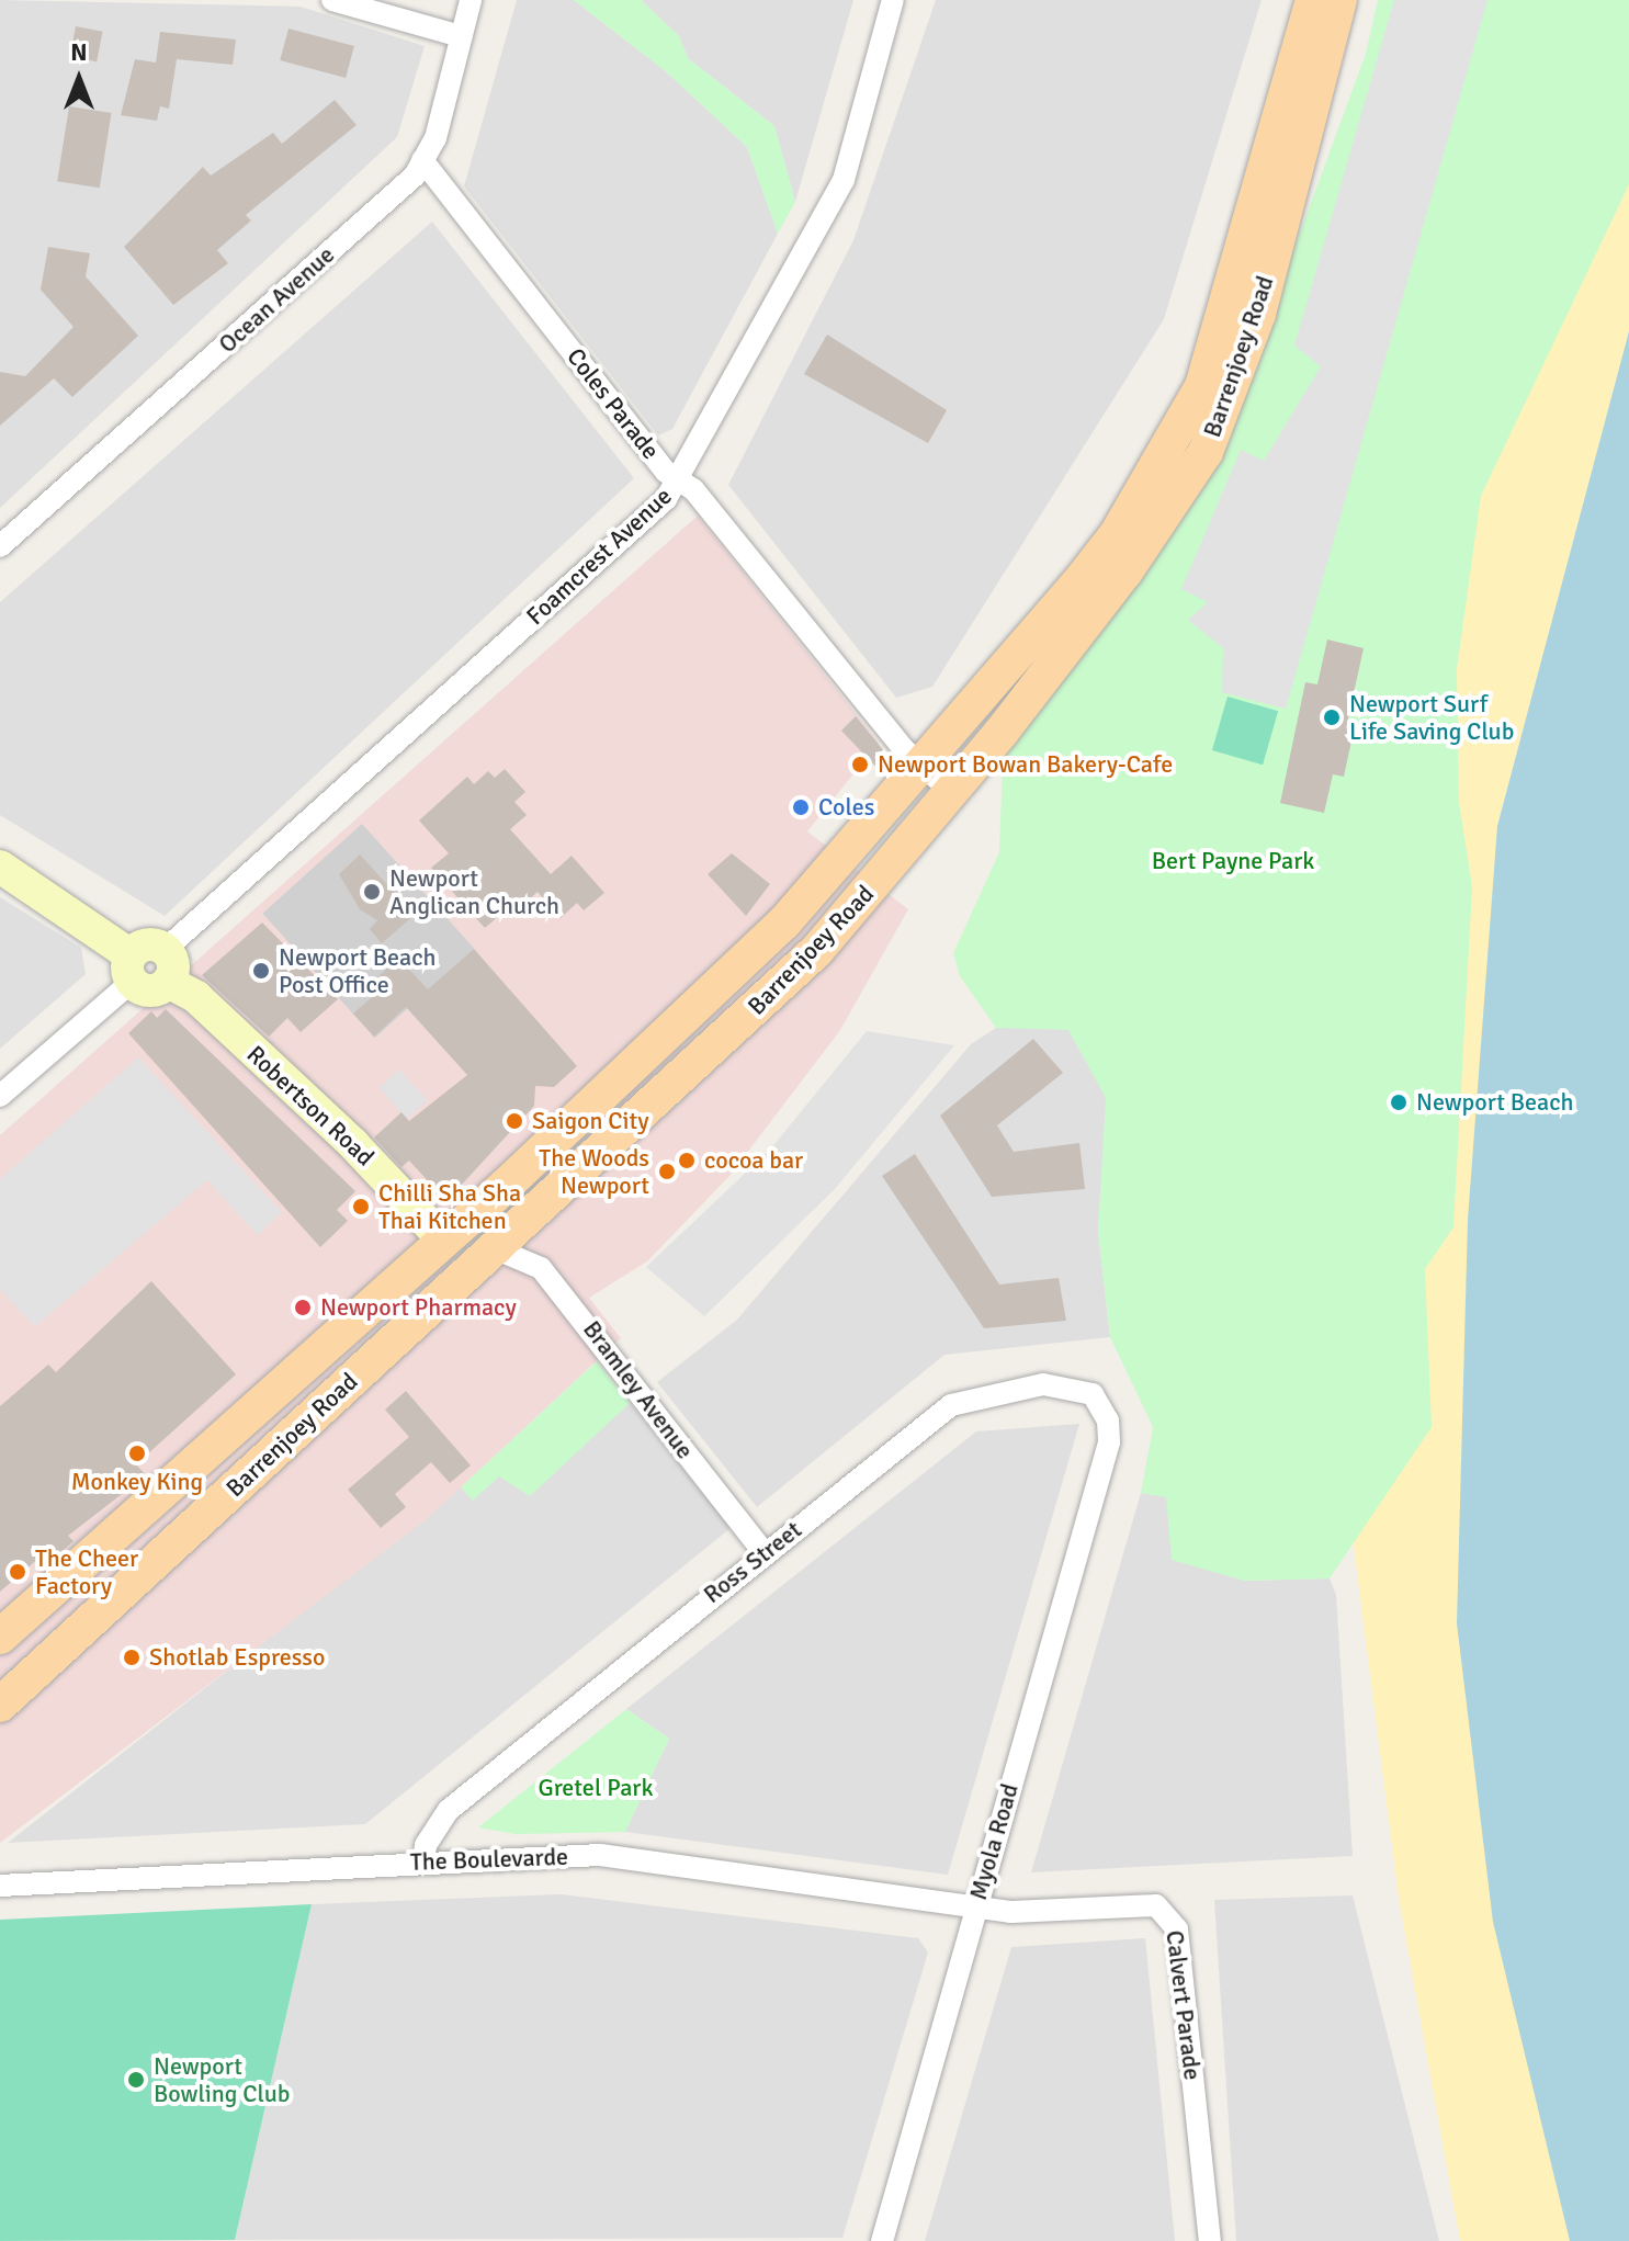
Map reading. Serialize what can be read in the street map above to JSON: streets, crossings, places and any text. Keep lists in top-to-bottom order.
{
  "streets": {
    "main road": ["Barrenjoey Road"],
    "street": [
      "Ocean Avenue",
      "Coles Parade",
      "Foamcrest Avenue",
      "Robertson Road",
      "Bramley Avenue",
      "Ross Street",
      "Myola Road",
      "The Boulevarde",
      "Calvert Parade"
    ]
  },
  "crossings": [
    ["Ocean Avenue", "Coles Parade"],
    ["Barrenjoey Road", "Coles Parade"],
    ["Barrenjoey Road", "Robertson Road"],
    ["Barrenjoey Road", "Bramley Avenue"],
    ["Coles Parade", "Foamcrest Avenue"],
    ["Foamcrest Avenue", "Robertson Road"],
    ["Bramley Avenue", "Ross Street"],
    ["Ross Street", "Myola Road"],
    ["Ross Street", "The Boulevarde"],
    ["Myola Road", "The Boulevarde"],
    ["Myola Road", "Calvert Parade"],
    ["The Boulevarde", "Calvert Parade"]
  ],
  "parks": ["Bert Payne Park", "Gretel Park"],
  "places": [
    "Newport Surf Life Saving Club",
    "Newport Bowan Bakery-Cafe",
    "Coles",
    "Newport Anglican Church",
    "Newport Beach Post Office",
    "Newport Beach",
    "Saigon City",
    "cocoa bar",
    "The Woods Newport",
    "Chilli Sha Sha Thai Kitchen",
    "Newport Pharmacy",
    "Monkey King",
    "The Cheer Factory",
    "Shotlab Espresso",
    "Newport Bowling Club"
  ],
  "north": "top"
}
